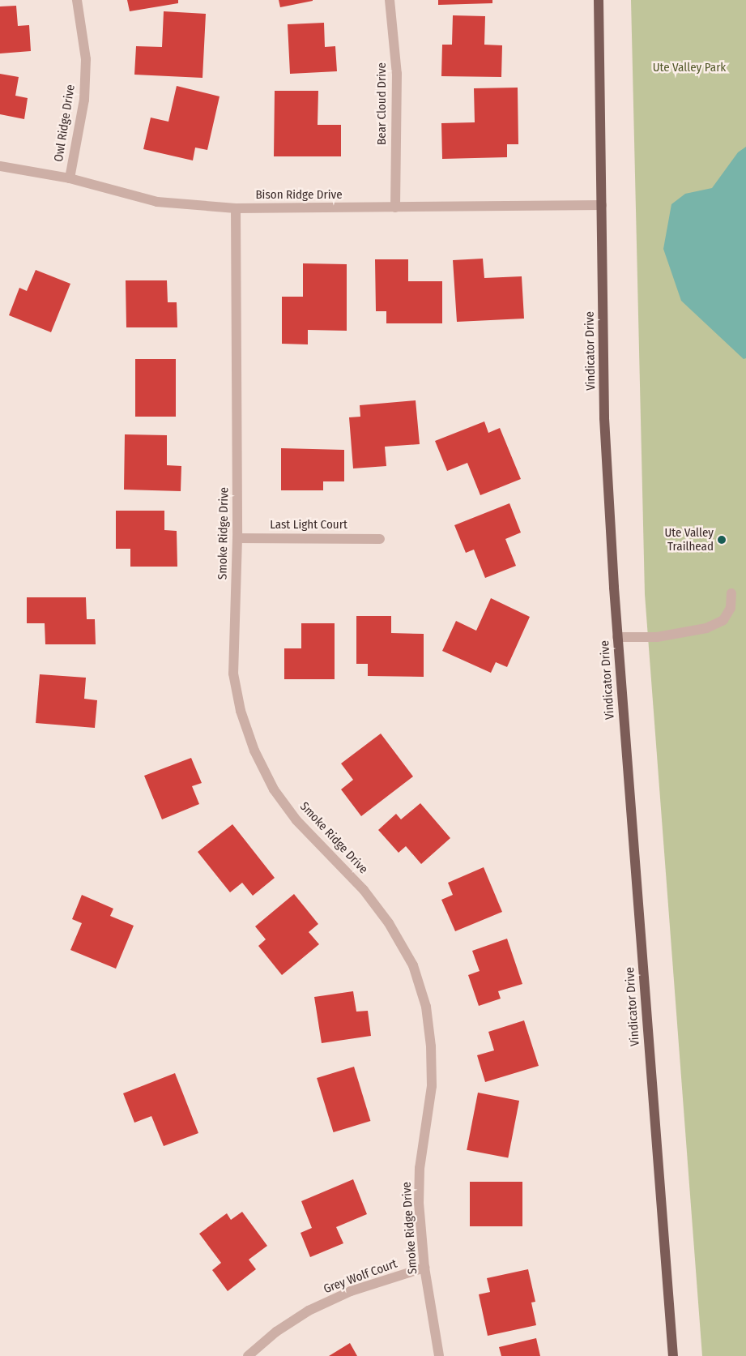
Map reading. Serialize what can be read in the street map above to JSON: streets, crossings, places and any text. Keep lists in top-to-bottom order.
{
  "streets": {
    "main road": ["Vindicator Drive"],
    "street": [
      "Bear Cloud Drive",
      "Owl Ridge Drive",
      "Bison Ridge Drive",
      "Last Light Court",
      "Smoke Ridge Drive",
      "Grey Wolf Court"
    ]
  },
  "crossings": [
    ["Bear Cloud Drive", "Bison Ridge Drive"],
    ["Owl Ridge Drive", "Bison Ridge Drive"],
    ["Bison Ridge Drive", "Vindicator Drive"],
    ["Bison Ridge Drive", "Smoke Ridge Drive"],
    ["Last Light Court", "Smoke Ridge Drive"],
    ["Smoke Ridge Drive", "Grey Wolf Court"]
  ],
  "parks": ["Ute Valley Park"],
  "places": ["Ute Valley Trailhead"]
}
